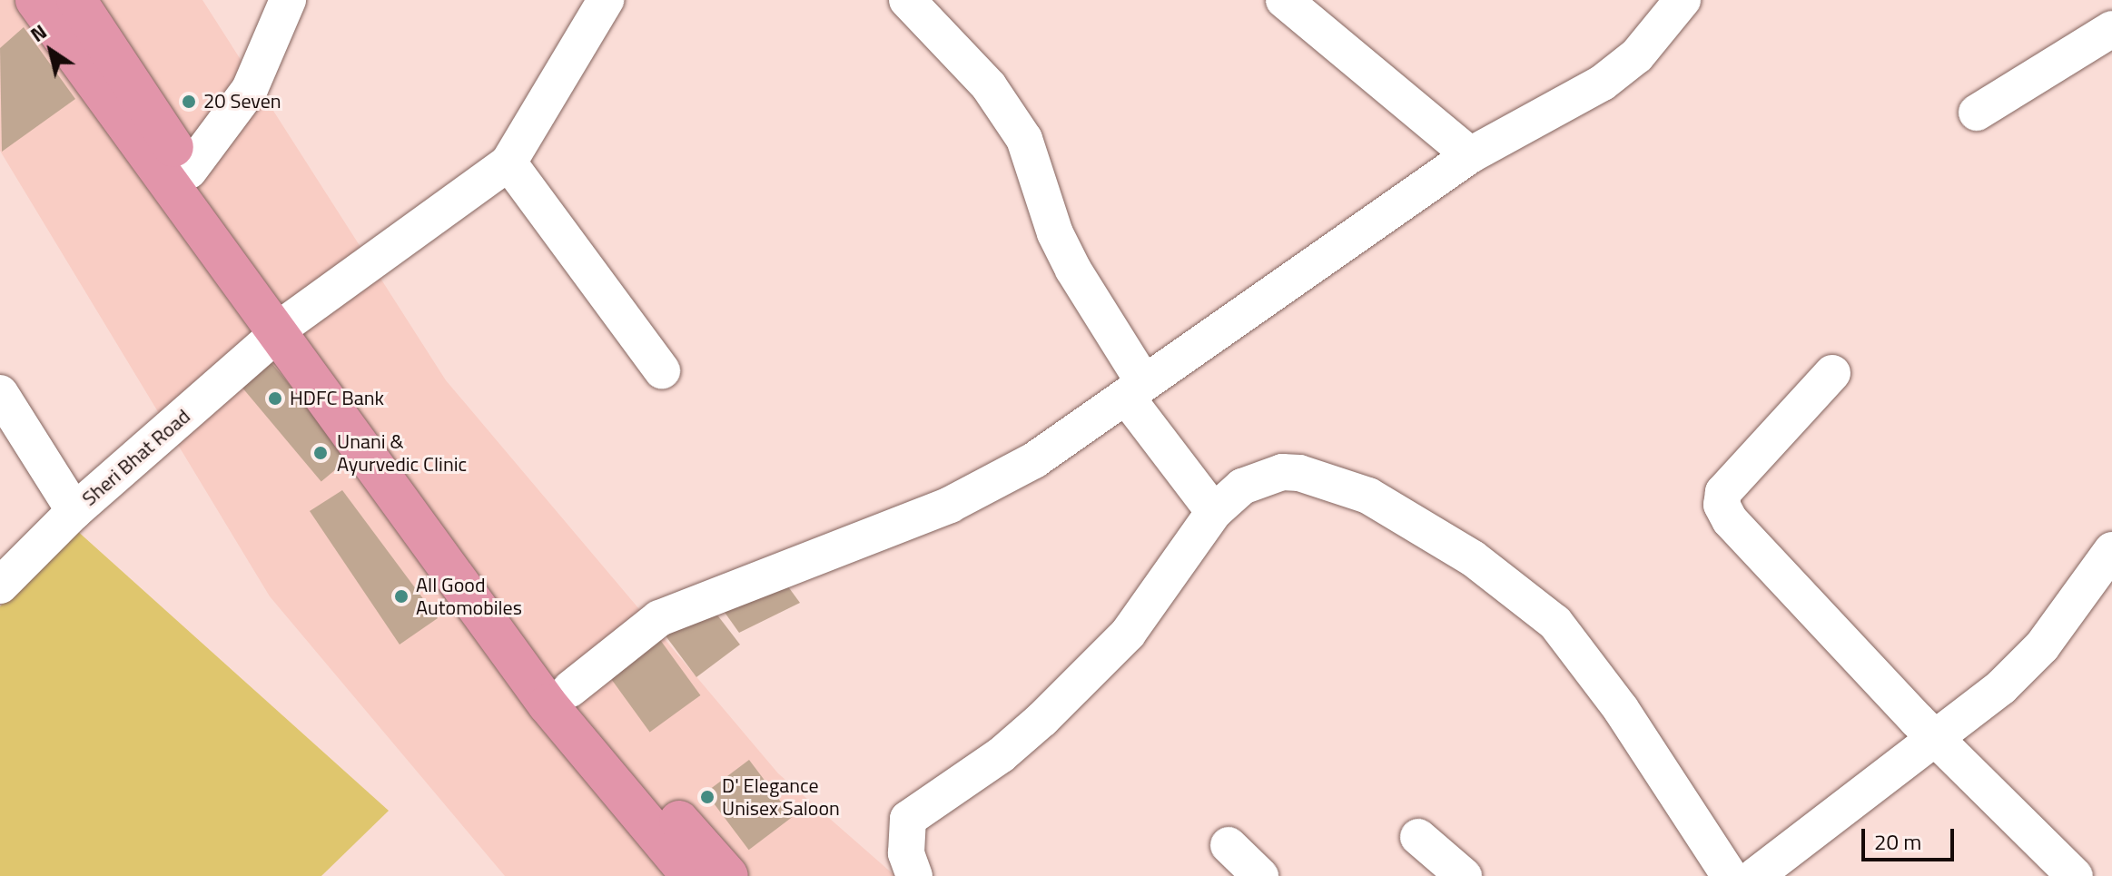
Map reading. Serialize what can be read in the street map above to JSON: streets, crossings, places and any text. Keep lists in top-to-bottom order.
{
  "streets": {
    "street": ["Sheri Bhat Road"]
  },
  "places": [
    "20 Seven",
    "HDFC Bank",
    "Unani & Ayurvedic Clinic",
    "All Good Automobiles",
    "D' Elegance Unisex Saloon"
  ],
  "scale_bar": "20 m",
  "north": "top left"
}
